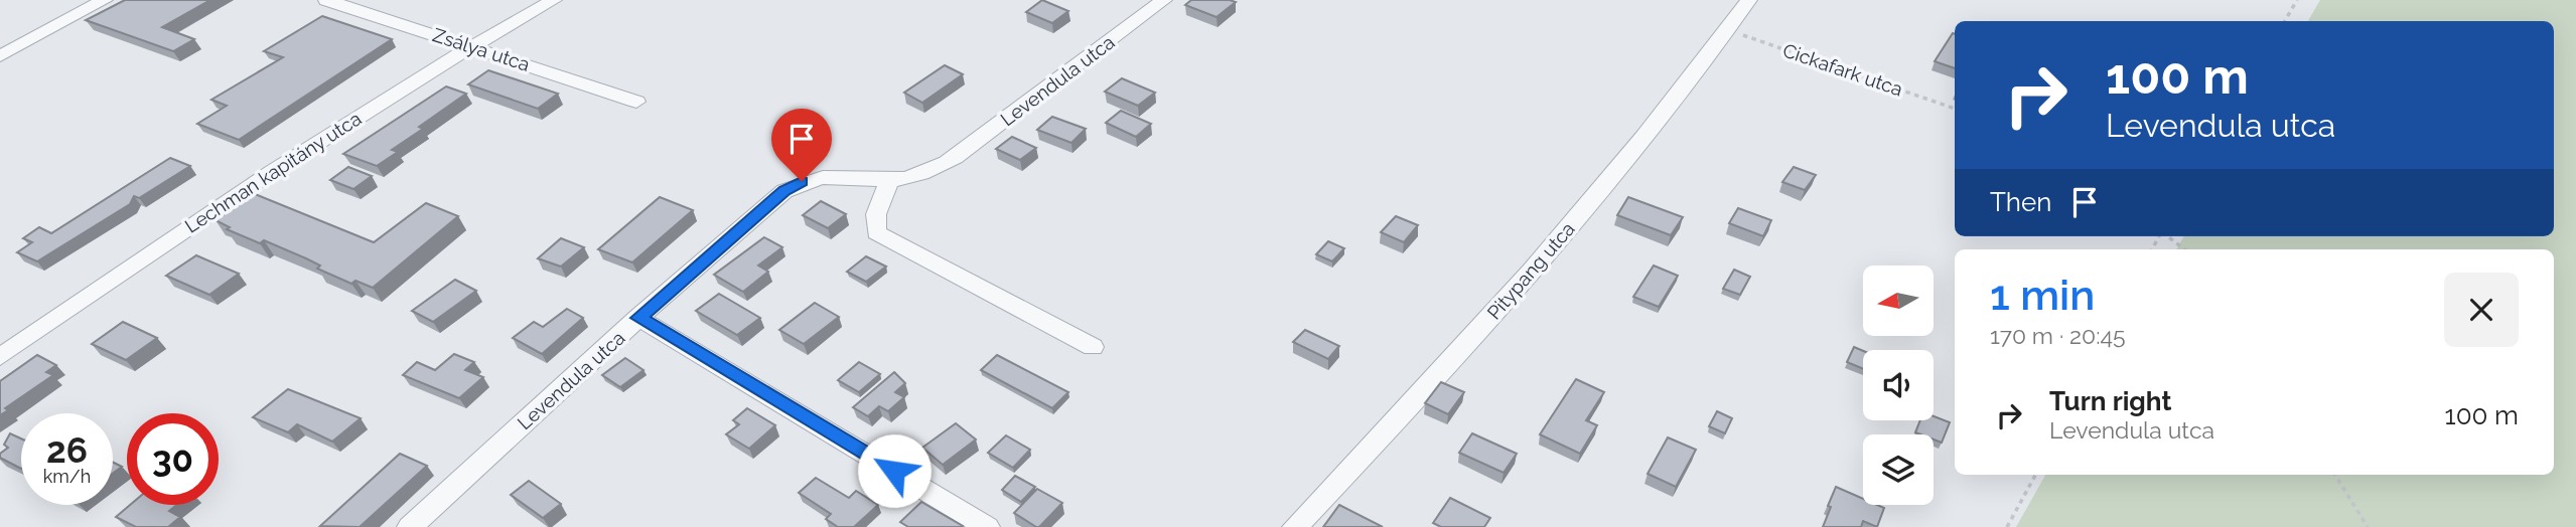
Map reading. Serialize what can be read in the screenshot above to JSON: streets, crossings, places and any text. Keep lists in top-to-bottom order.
{
  "streets": {
    "street": [
      "Zsálya utca",
      "Levendula utca",
      "Lechman kapitány utca",
      "Pitypang utca"
    ],
    "path": ["Cickafark utca"]
  },
  "crossings": [
    ["Zsálya utca", "Lechman kapitány utca"],
    ["Cickafark utca", "Pitypang utca"]
  ],
  "north": "left",
  "page": {
    "turn": ["100 m", "Levendula utca"],
    "then": "Then",
    "heading": ["1 min", "170 m · 20:45"],
    "list": [
      {
        "name": "Turn right",
        "note": "Levendula utca",
        "value": "100 m"
      }
    ],
    "speed": "26 km/h",
    "limit": "30"
  }
}
